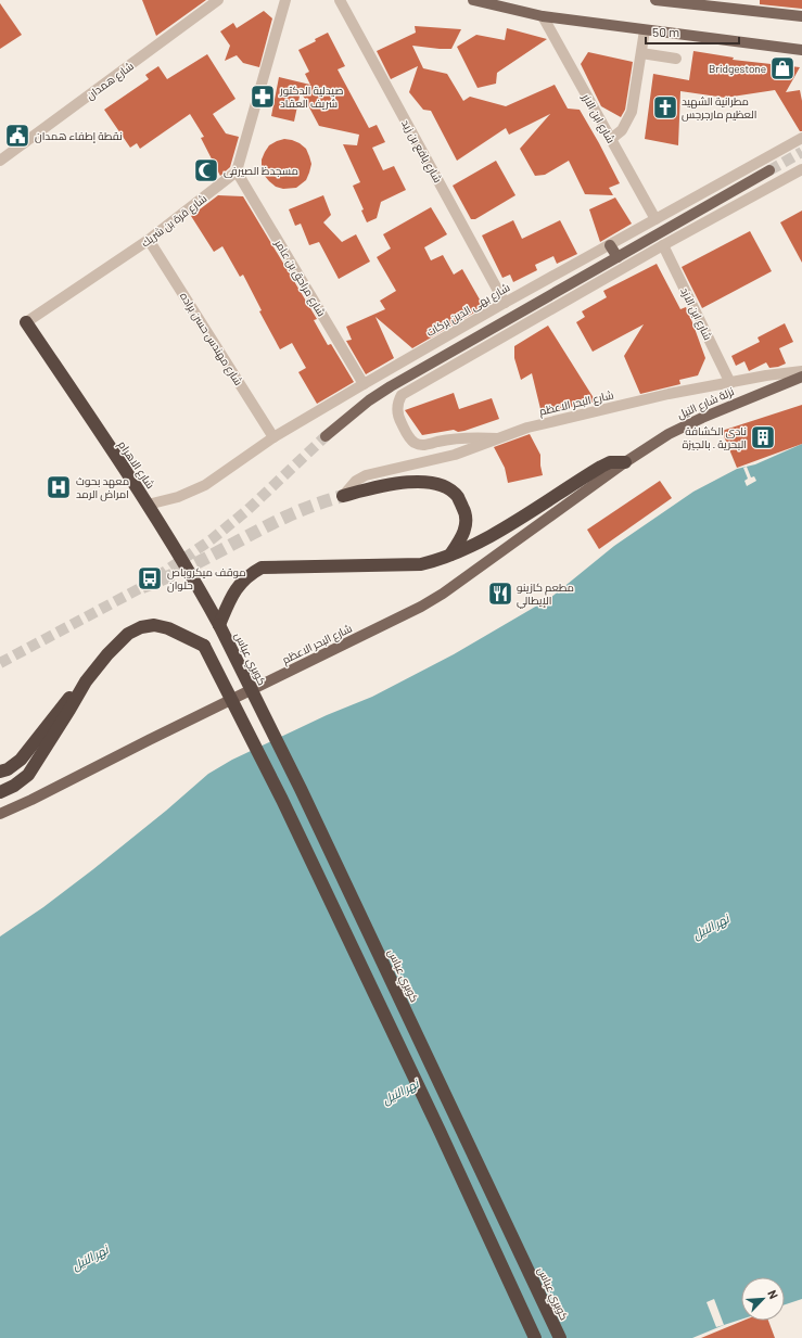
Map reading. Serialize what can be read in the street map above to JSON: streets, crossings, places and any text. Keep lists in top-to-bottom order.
{
  "streets": {
    "highway": ["شارع الاهرام", "كوبري عباس"],
    "main road": ["شارع البحر الاعظم", "نزلة شارع النيل"],
    "street": [
      "شارع همدان",
      "شارع ابن الازر",
      "شارع يافع بن زيد",
      "شارع قرة بن شريك",
      "شارع مراحق بن عامر",
      "شارع بهى الدين بركات",
      "شارع ابن الازد",
      "شارع مهندس حسن براده"
    ]
  },
  "crossings": [
    ["شارع ابن الازر", "شارع بهى الدين بركات"],
    ["شارع يافع بن زيد", "شارع بهى الدين بركات"],
    ["شارع قرة بن شريك", "شارع مراحق بن عامر"],
    ["شارع قرة بن شريك", "شارع مهندس حسن براده"],
    ["شارع قرة بن شريك", "شارع الاهرام"],
    ["شارع مراحق بن عامر", "شارع بهى الدين بركات"],
    ["شارع بهى الدين بركات", "شارع مهندس حسن براده"],
    ["شارع بهى الدين بركات", "شارع الاهرام"],
    ["شارع ابن الازد", "شارع البحر الاعظم"],
    ["شارع البحر الاعظم", "نزلة شارع النيل"],
    ["شارع الاهرام", "كوبري عباس"]
  ],
  "water": ["نهر النيل"],
  "places": {
    "shop": ["Bridgestone"],
    "pharmacy": ["صيدلية الدكتور شريف العقاد"],
    "church": ["مطرانية الشهيد العظيم مارجرجس"],
    "public building": ["نقطة إطفاء همدان"],
    "mosque": ["مسجدظ الصيرفى"],
    "building": ["نادى الكشافة البحرية . بالجيزة"],
    "hospital": ["معهد بحوث امراض الرمد"],
    "bus stop": ["موقف ميكروباص حلوان"],
    "restaurant": ["مطعم كازينو الإيطالي"]
  },
  "scale_bar": "50 m",
  "north": "top right"
}
